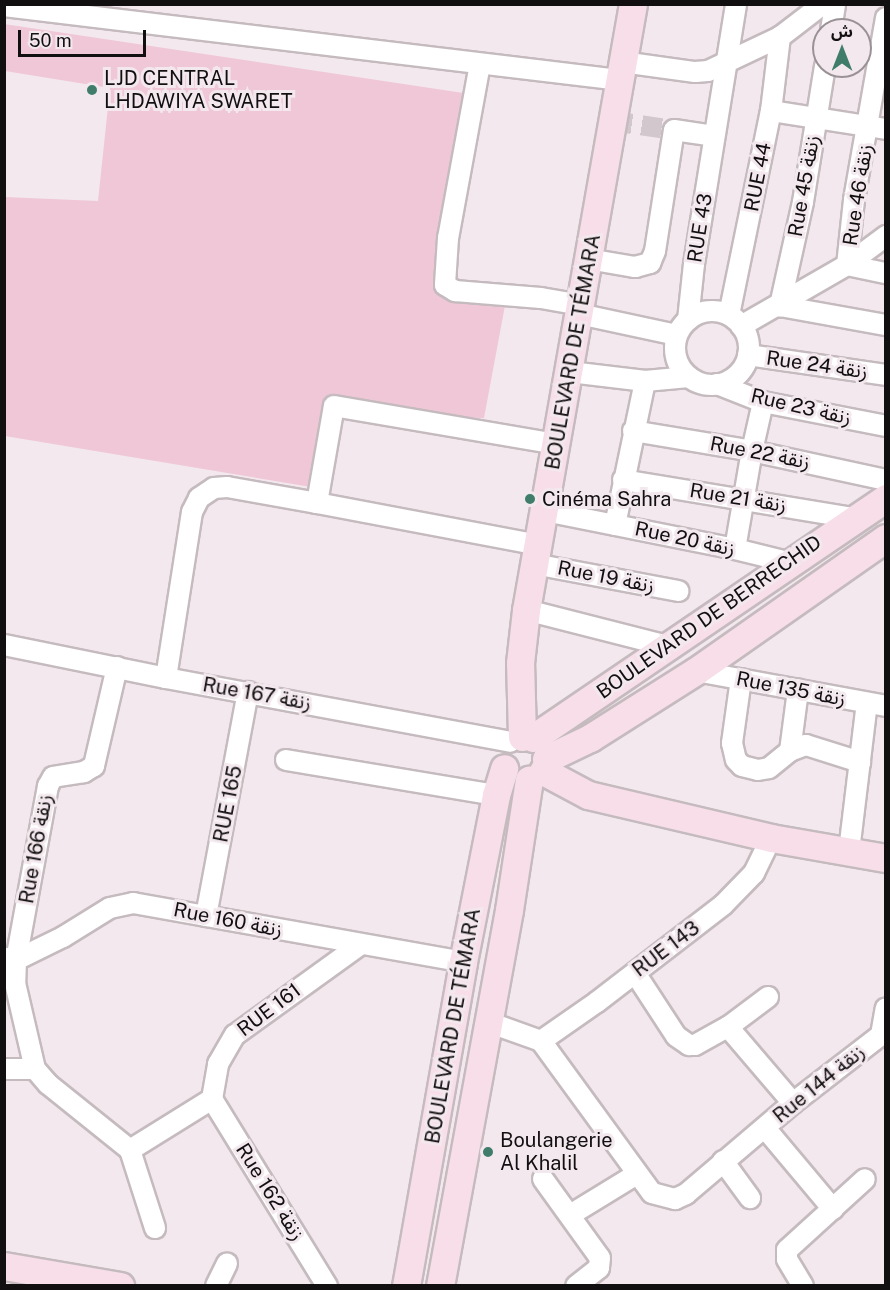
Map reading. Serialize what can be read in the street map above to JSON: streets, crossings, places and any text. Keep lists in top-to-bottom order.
{
  "streets": {
    "street": [
      "RUE 44",
      "Rue 45 زنقة",
      "Rue 46 زنقة",
      "RUE 43",
      "BOULEVARD DE TÉMARA",
      "Rue 24 زنقة",
      "Rue 23 زنقة",
      "Rue 22 زنقة",
      "Rue 21 زنقة",
      "Rue 20 زنقة",
      "Rue 19 زنقة",
      "BOULEVARD DE BERRECHID",
      "Rue 135 زنقة",
      "Rue 167 زنقة",
      "RUE 165",
      "Rue 166 زنقة",
      "Rue 160 زنقة",
      "RUE 143",
      "RUE 161",
      "Rue 144 زنقة",
      "Rue 162 زنقة"
    ]
  },
  "crossings": [
    ["RUE 44", "RUE 43"],
    ["RUE 44", "Rue 24 زنقة"],
    ["RUE 44", "Rue 23 زنقة"],
    ["RUE 43", "Rue 24 زنقة"],
    ["RUE 43", "Rue 23 زنقة"],
    ["BOULEVARD DE TÉMARA", "Rue 20 زنقة"],
    ["BOULEVARD DE TÉMARA", "Rue 19 زنقة"],
    ["BOULEVARD DE TÉMARA", "BOULEVARD DE BERRECHID"],
    ["BOULEVARD DE TÉMARA", "Rue 167 زنقة"],
    ["BOULEVARD DE TÉMARA", "Rue 160 زنقة"],
    ["Rue 24 زنقة", "Rue 23 زنقة"],
    ["Rue 21 زنقة", "BOULEVARD DE BERRECHID"],
    ["Rue 20 زنقة", "BOULEVARD DE BERRECHID"],
    ["Rue 19 زنقة", "Rue 167 زنقة"],
    ["BOULEVARD DE BERRECHID", "Rue 135 زنقة"],
    ["BOULEVARD DE BERRECHID", "Rue 167 زنقة"],
    ["Rue 167 زنقة", "RUE 165"],
    ["Rue 167 زنقة", "Rue 166 زنقة"],
    ["RUE 165", "Rue 160 زنقة"],
    ["Rue 166 زنقة", "Rue 160 زنقة"],
    ["Rue 160 زنقة", "RUE 161"],
    ["RUE 143", "Rue 144 زنقة"],
    ["RUE 161", "Rue 162 زنقة"]
  ],
  "places": ["LJD CENTRAL LHDAWIYA SWARET", "Cinéma Sahra", "Boulangerie Al Khalil"],
  "scale_bar": "50 m",
  "north": "top"
}
